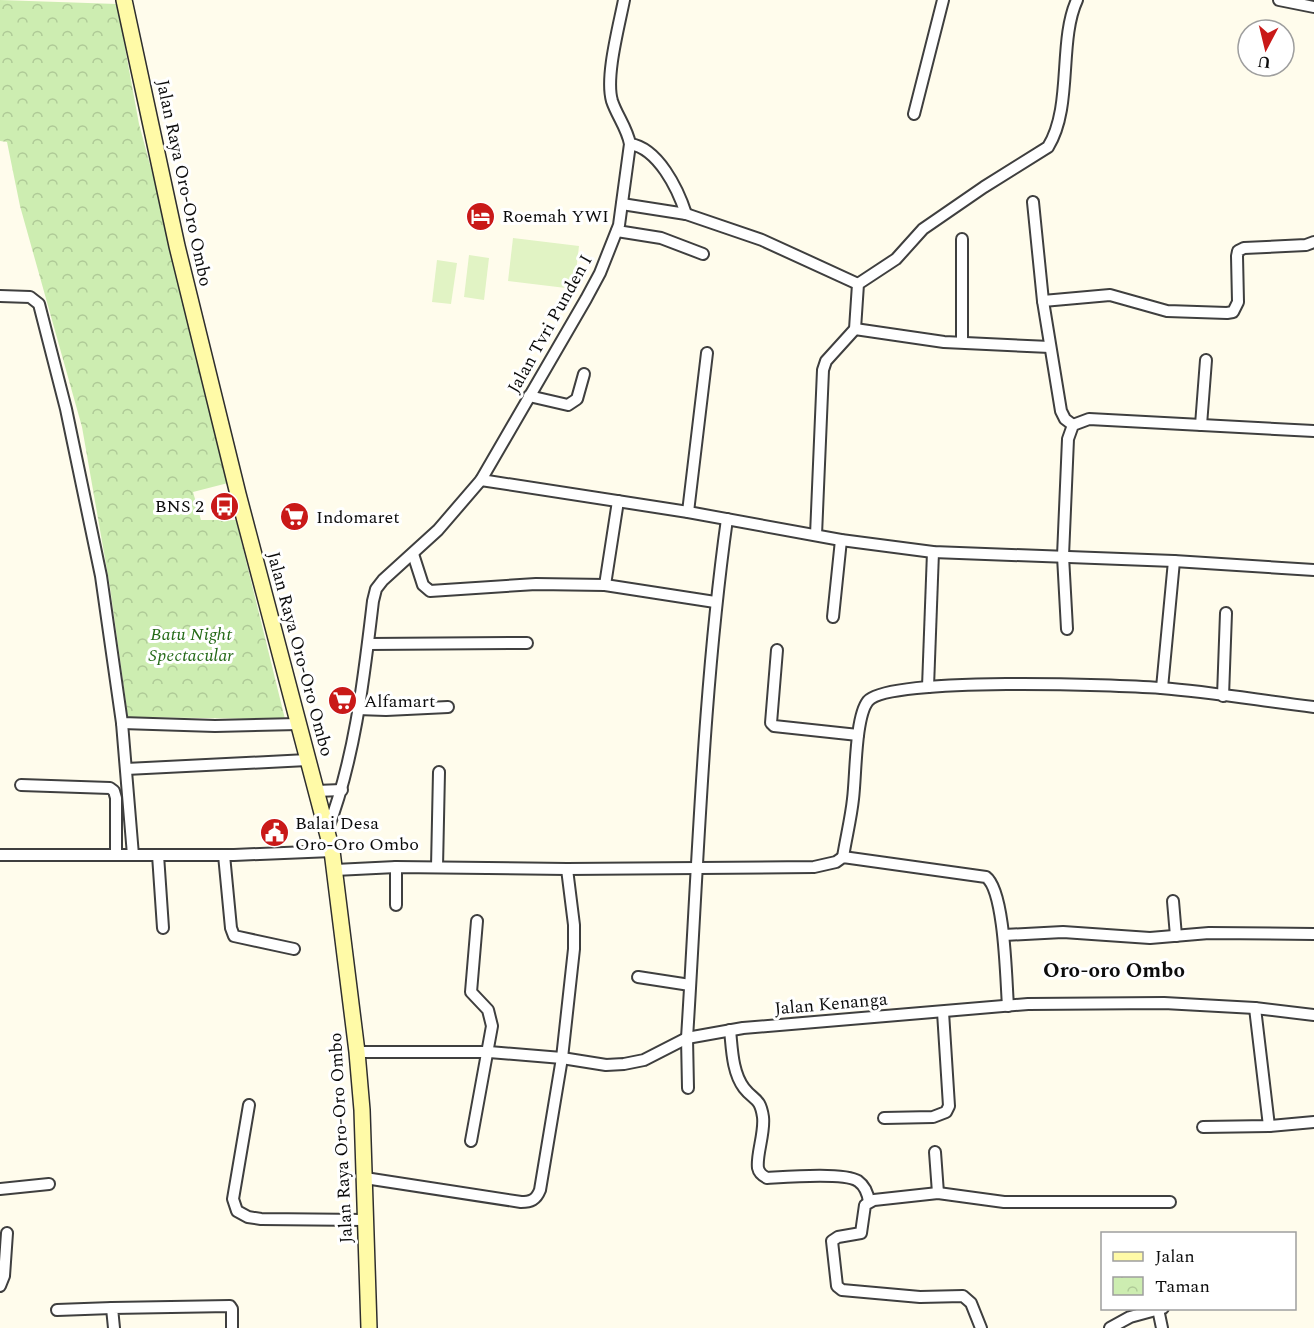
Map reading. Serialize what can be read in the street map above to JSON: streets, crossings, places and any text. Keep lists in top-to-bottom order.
{
  "streets": {
    "main road": ["Jalan Raya Oro-Oro Ombo"],
    "street": ["Jalan Tvri Punden I", "Jalan Kenanga"]
  },
  "crossings": [
    ["Jalan Raya Oro-Oro Ombo", "Jalan Tvri Punden I"],
    ["Jalan Raya Oro-Oro Ombo", "Jalan Kenanga"]
  ],
  "districts": ["Oro-oro Ombo"],
  "parks": ["Batu Night Spectacular"],
  "places": {
    "hotel": ["Roemah YWI"],
    "bus stop": ["BNS 2"],
    "supermarket": ["Indomaret", "Alfamart"],
    "public building": ["Balai Desa Oro-Oro Ombo"]
  },
  "legend": ["Jalan", "Taman"],
  "north": "bottom"
}
